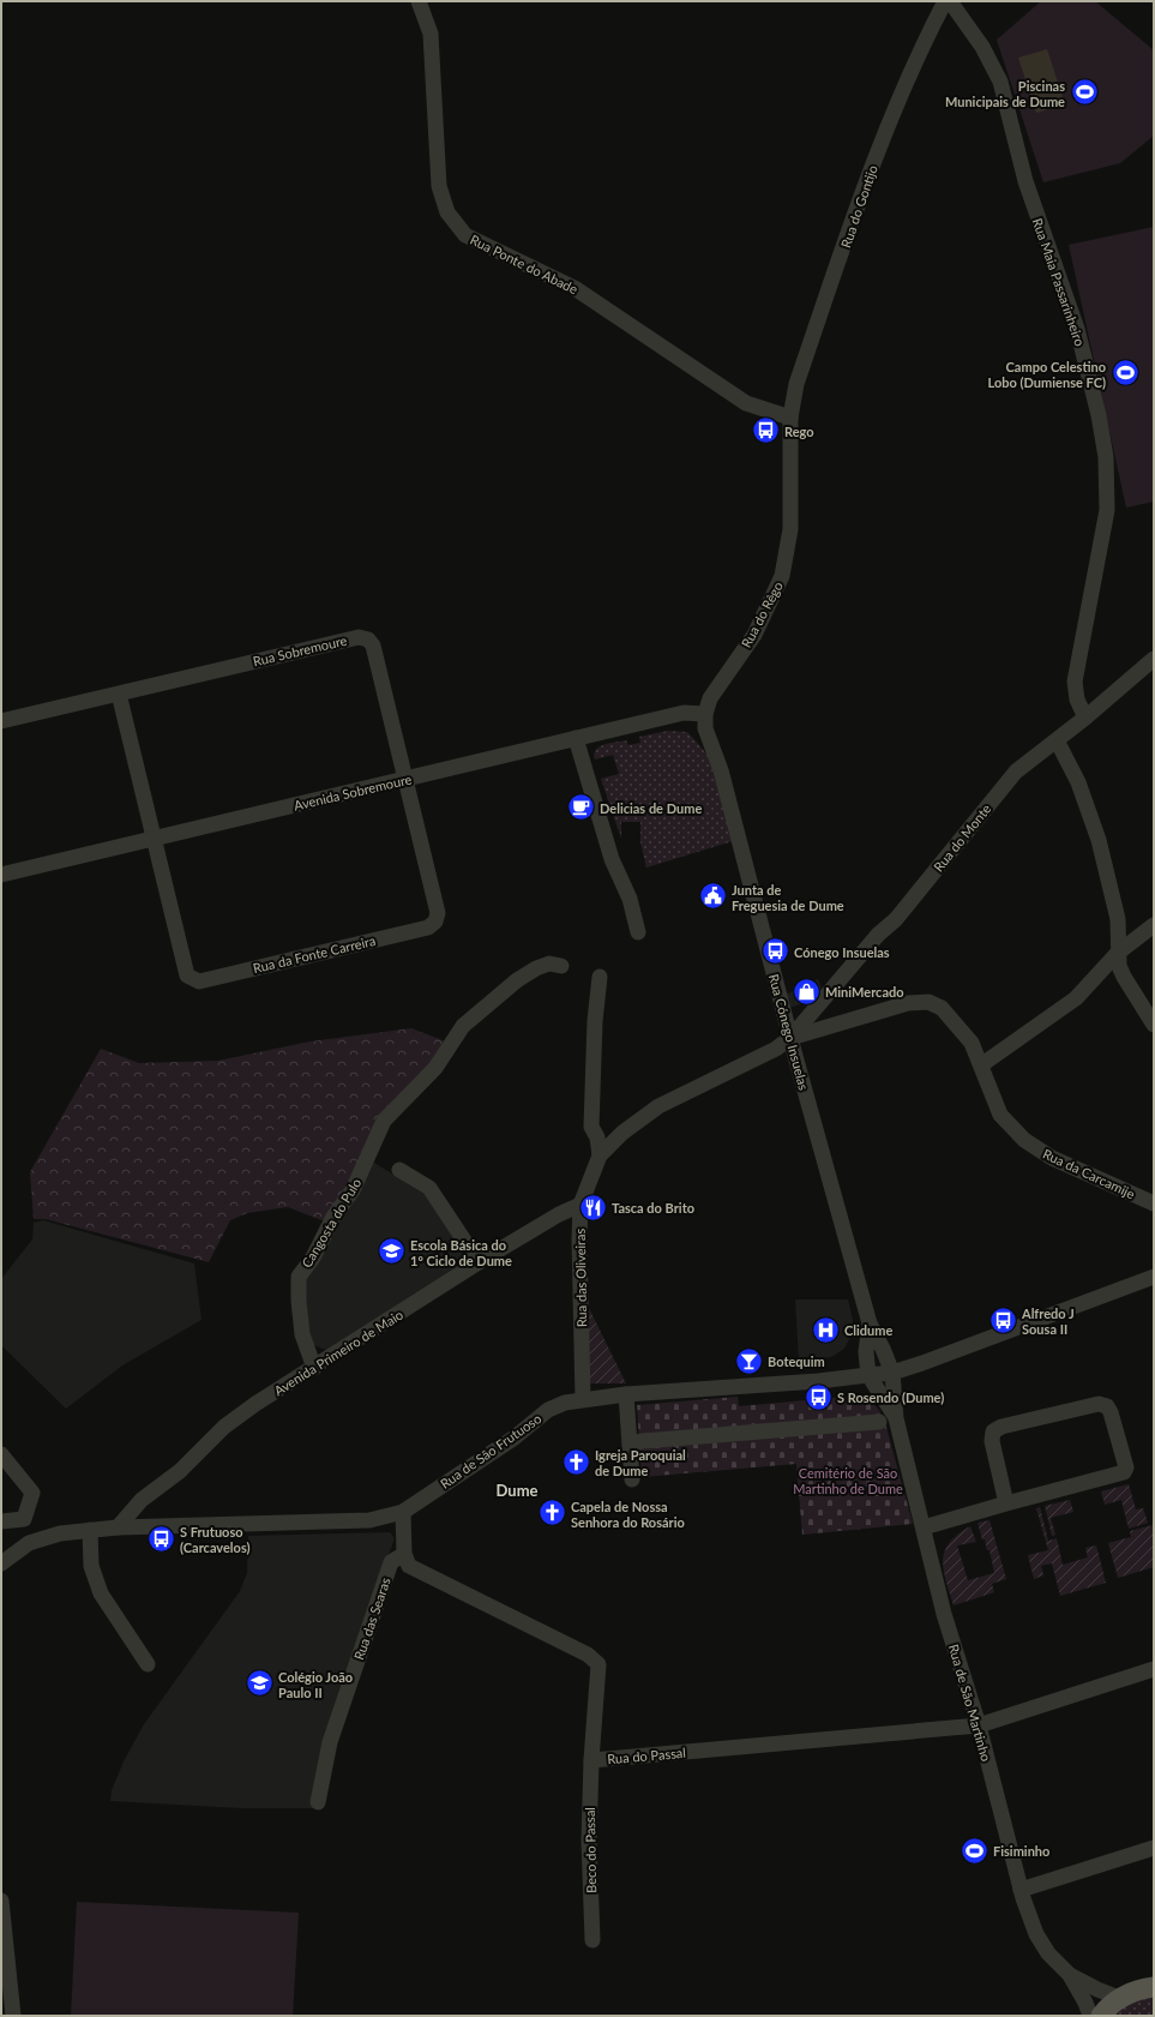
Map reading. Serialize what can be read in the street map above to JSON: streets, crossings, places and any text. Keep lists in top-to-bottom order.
{
  "streets": {
    "street": [
      "Rua do Gontijo",
      "Rua Ponte do Abade",
      "Rua Maia Passarinheiro",
      "Rua do Rêgo",
      "Rua Sobremoure",
      "Avenida Sobremoure",
      "Rua do Monte",
      "Rua da Fonte Carreira",
      "Rua Cónego Insuelas",
      "Rua da Carcamije",
      "Cangosta do Pulo",
      "Rua das Oliveiras",
      "Avenida Primeiro de Maio",
      "Rua de São Frutuoso",
      "Rua das Searas",
      "Rua de São Martinho",
      "Rua do Passal",
      "Beco do Passal"
    ]
  },
  "crossings": [
    ["Rua do Gontijo", "Rua Ponte do Abade"],
    ["Rua do Gontijo", "Rua do Rêgo"],
    ["Rua Ponte do Abade", "Rua do Rêgo"],
    ["Rua Maia Passarinheiro", "Rua do Monte"],
    ["Rua do Rêgo", "Avenida Sobremoure"],
    ["Rua do Rêgo", "Rua Cónego Insuelas"],
    ["Rua Sobremoure", "Avenida Sobremoure"],
    ["Rua Sobremoure", "Rua da Fonte Carreira"],
    ["Avenida Sobremoure", "Rua da Fonte Carreira"],
    ["Avenida Sobremoure", "Rua Cónego Insuelas"],
    ["Rua do Monte", "Rua Cónego Insuelas"],
    ["Rua do Monte", "Rua da Carcamije"],
    ["Rua do Monte", "Rua das Oliveiras"],
    ["Rua Cónego Insuelas", "Rua da Carcamije"],
    ["Rua Cónego Insuelas", "Rua das Oliveiras"],
    ["Rua Cónego Insuelas", "Rua de São Frutuoso"],
    ["Rua Cónego Insuelas", "Rua de São Martinho"],
    ["Rua da Carcamije", "Rua das Oliveiras"],
    ["Cangosta do Pulo", "Avenida Primeiro de Maio"],
    ["Rua das Oliveiras", "Avenida Primeiro de Maio"],
    ["Rua das Oliveiras", "Rua de São Frutuoso"],
    ["Avenida Primeiro de Maio", "Rua de São Frutuoso"],
    ["Rua de São Frutuoso", "Rua de São Martinho"],
    ["Rua das Searas", "Rua do Passal"],
    ["Rua de São Martinho", "Rua do Passal"],
    ["Rua do Passal", "Beco do Passal"]
  ],
  "districts": ["Dume"],
  "parks": ["Cemitério de São Martinho de Dume"],
  "places": {
    "sports": ["Piscinas Municipais de Dume", "Campo Celestino Lobo (Dumiense FC)", "Fisiminho"],
    "bus stop": [
      "Rego",
      "Cónego Insuelas",
      "Alfredo J Sousa II",
      "S Rosendo (Dume)",
      "S Frutuoso (Carcavelos)"
    ],
    "cafe": ["Delicias de Dume"],
    "public building": ["Junta de Freguesia de Dume"],
    "shop": ["MiniMercado"],
    "restaurant": ["Tasca do Brito"],
    "school or university": ["Escola Básica do 1º Ciclo de Dume", "Colégio João Paulo II"],
    "hospital": ["Clidume"],
    "bar": ["Botequim"],
    "church": ["Igreja Paroquial de Dume", "Capela de Nossa Senhora do Rosário"]
  }
}
